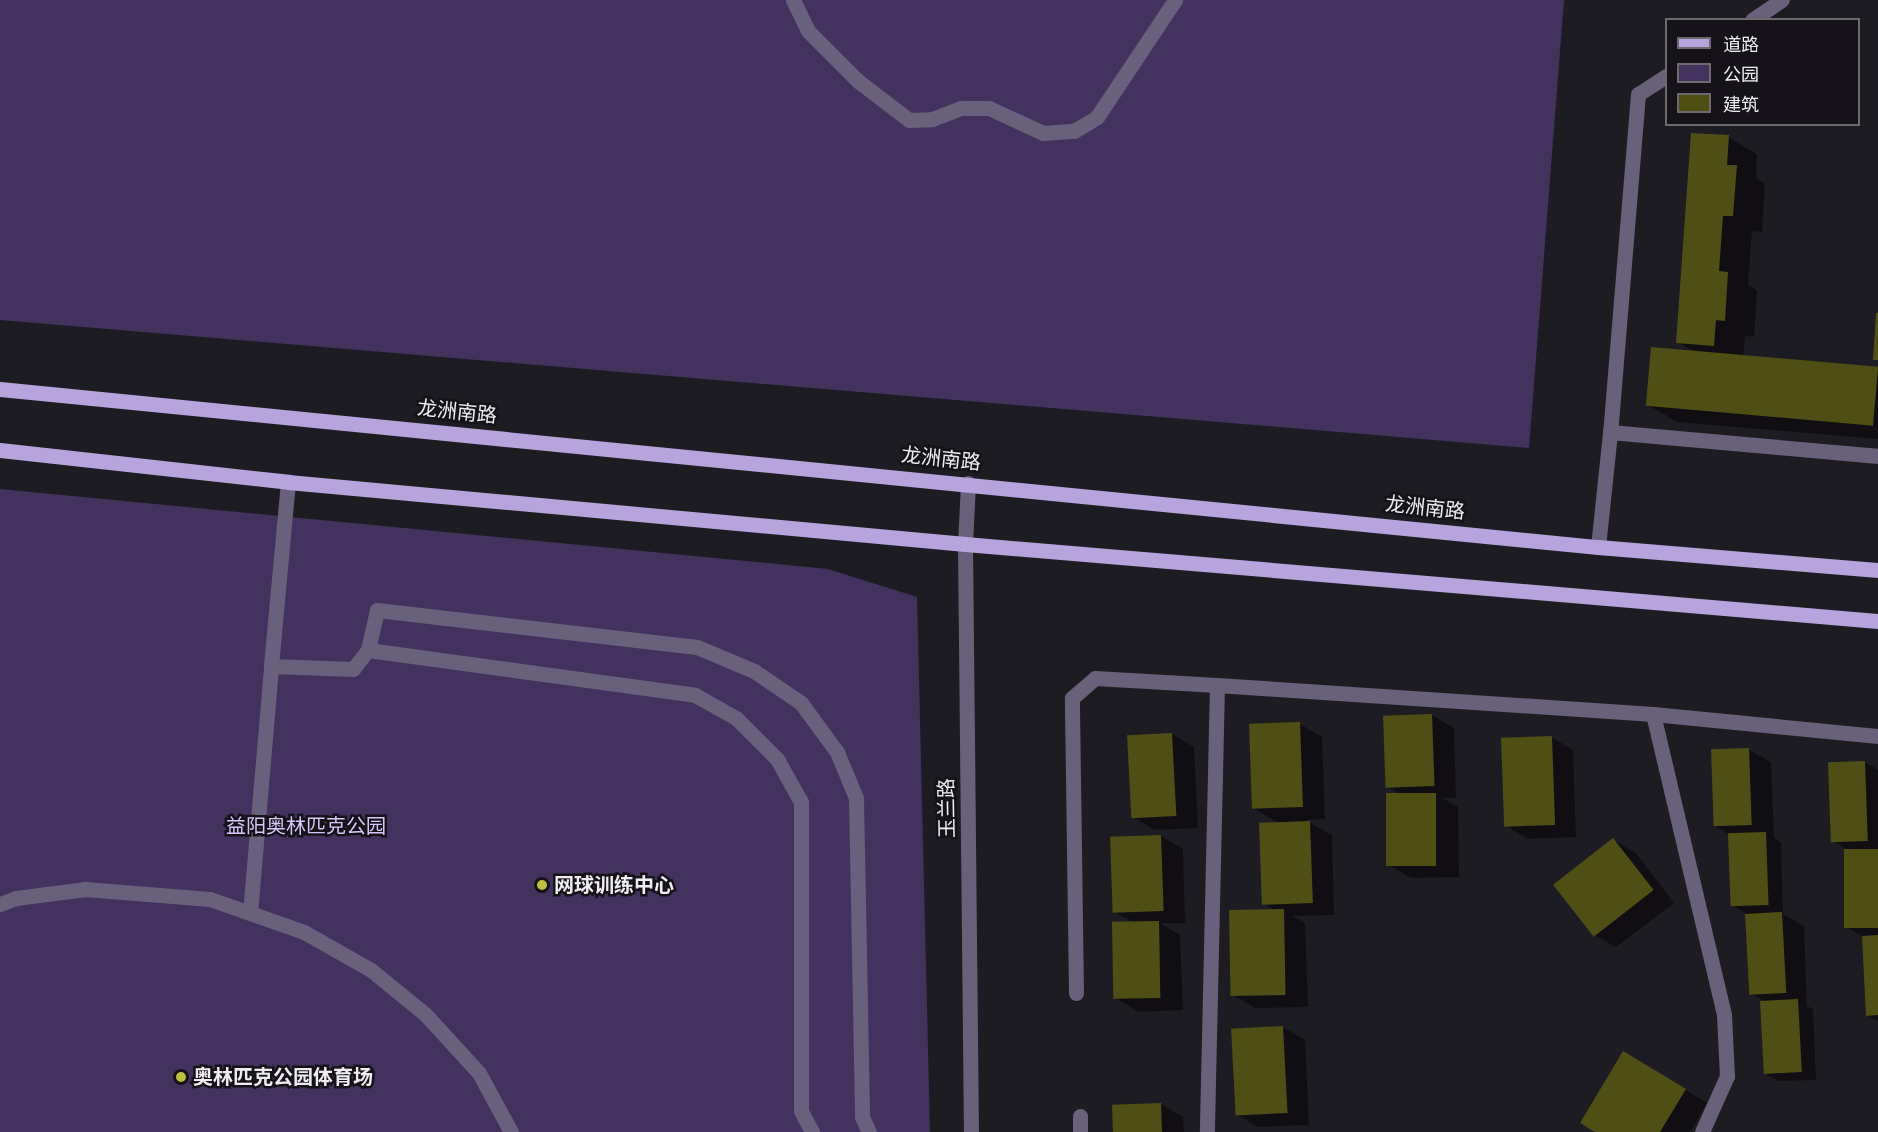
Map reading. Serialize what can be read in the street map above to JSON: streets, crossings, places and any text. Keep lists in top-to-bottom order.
{
  "streets": {
    "main road": ["龙洲南路"],
    "street": ["玉兰路"]
  },
  "crossings": [
    ["龙洲南路", "玉兰路"]
  ],
  "parks": ["益阳奥林匹克公园"],
  "places": ["网球训练中心", "奥林匹克公园体育场"],
  "legend": ["道路", "公园", "建筑"]
}
